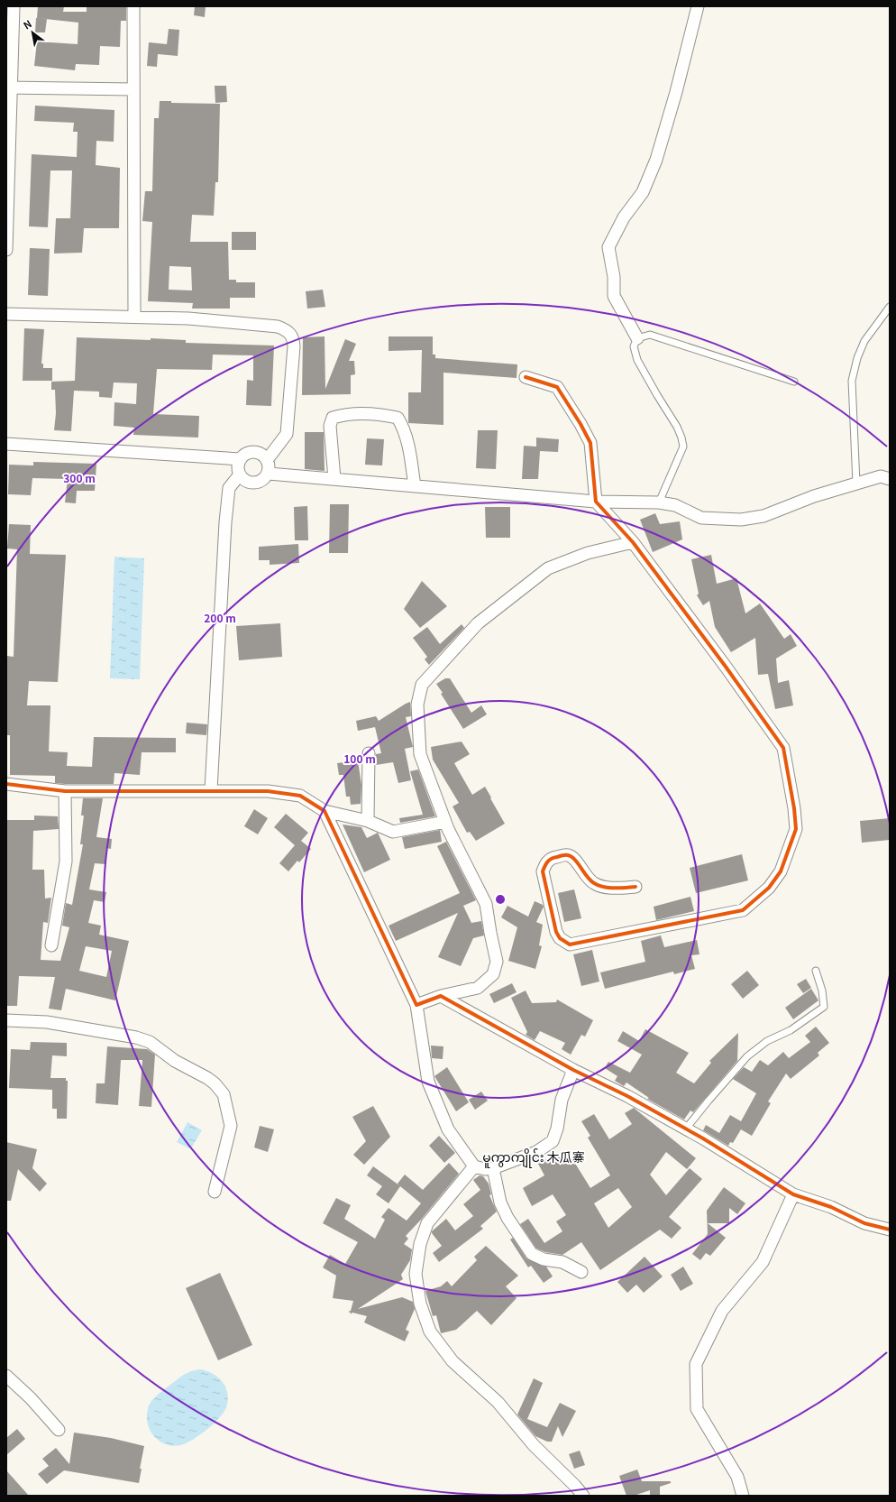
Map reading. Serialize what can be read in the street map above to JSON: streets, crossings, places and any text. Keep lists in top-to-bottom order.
{
  "districts": ["မူကွာကျိုင်း 木瓜寨"],
  "north": "top left",
  "rings": ["300 m", "200 m", "100 m"]
}
